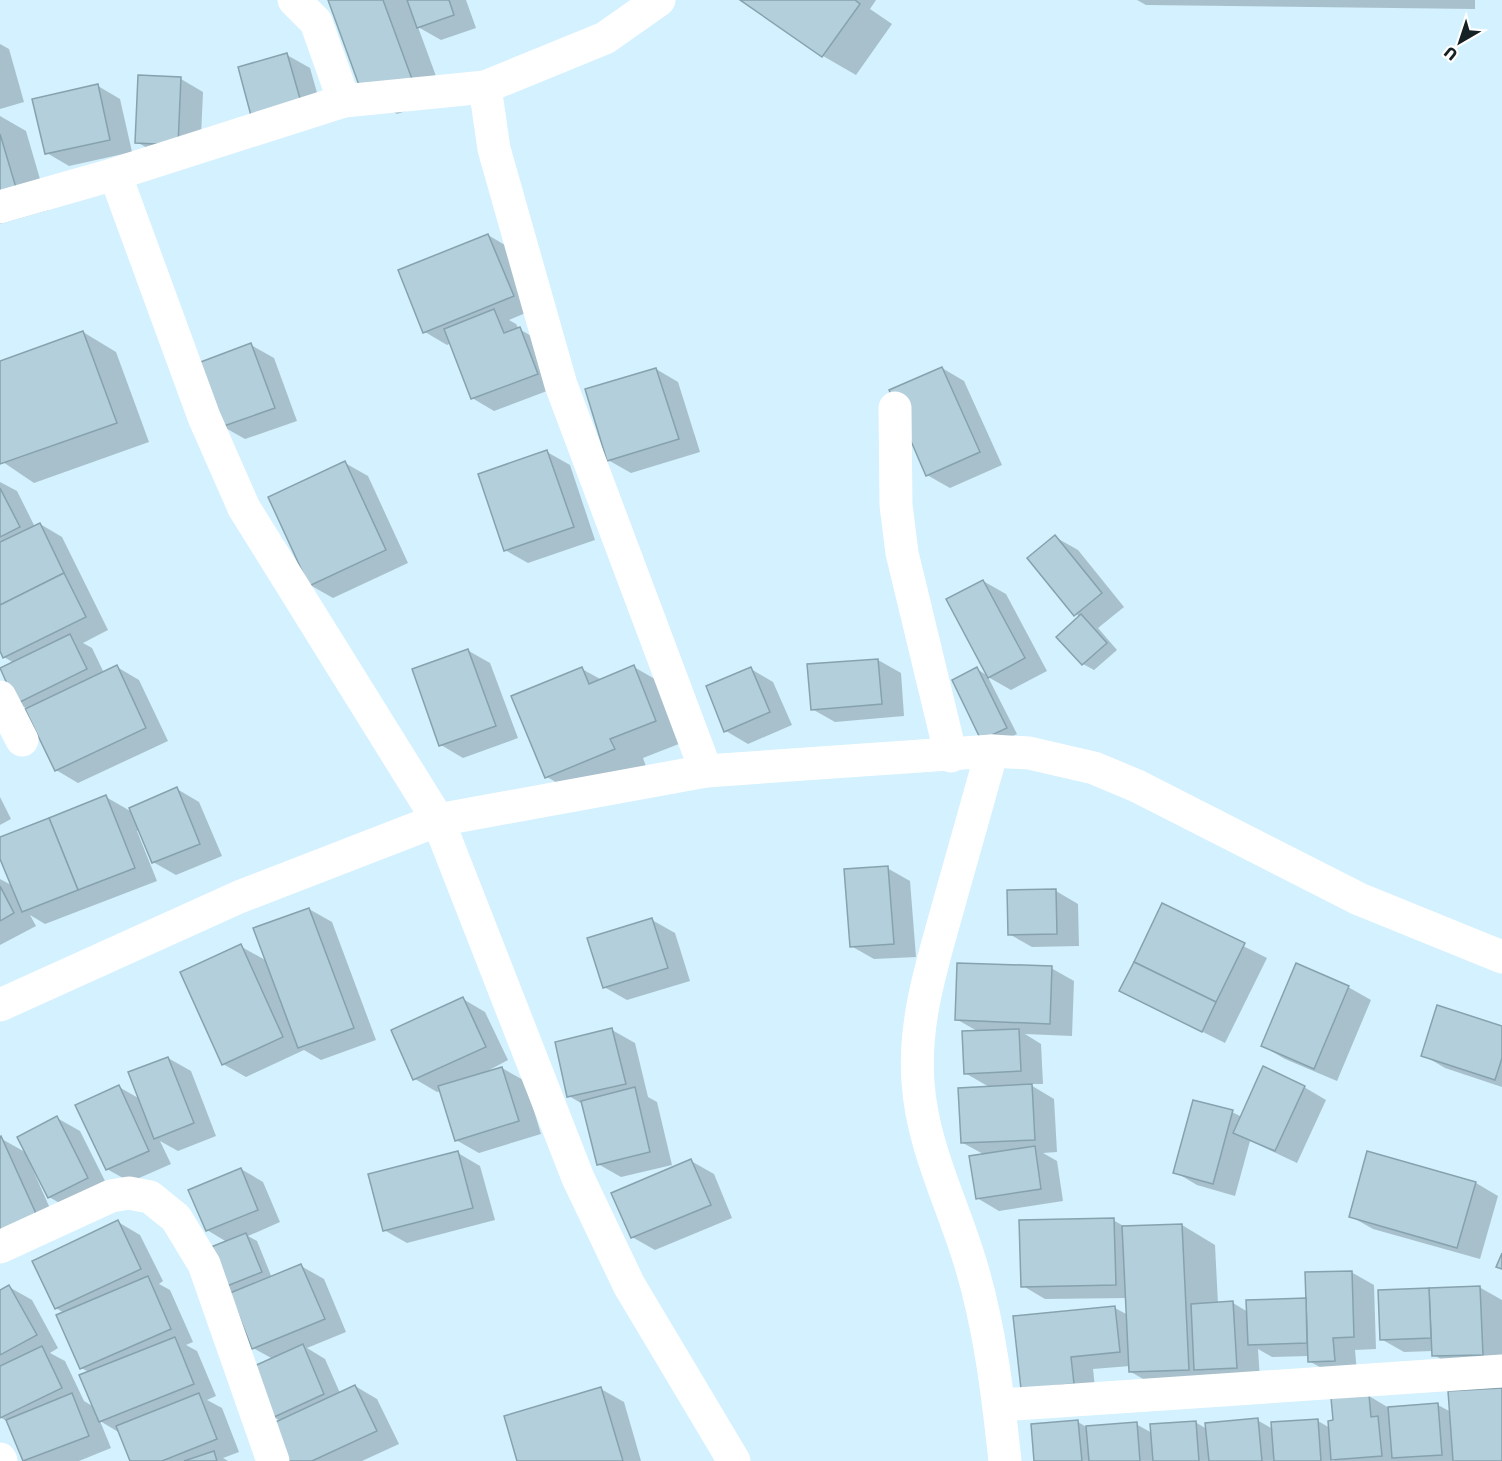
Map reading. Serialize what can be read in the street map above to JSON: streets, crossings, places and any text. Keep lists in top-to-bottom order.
{
  "north": "bottom left"
}
